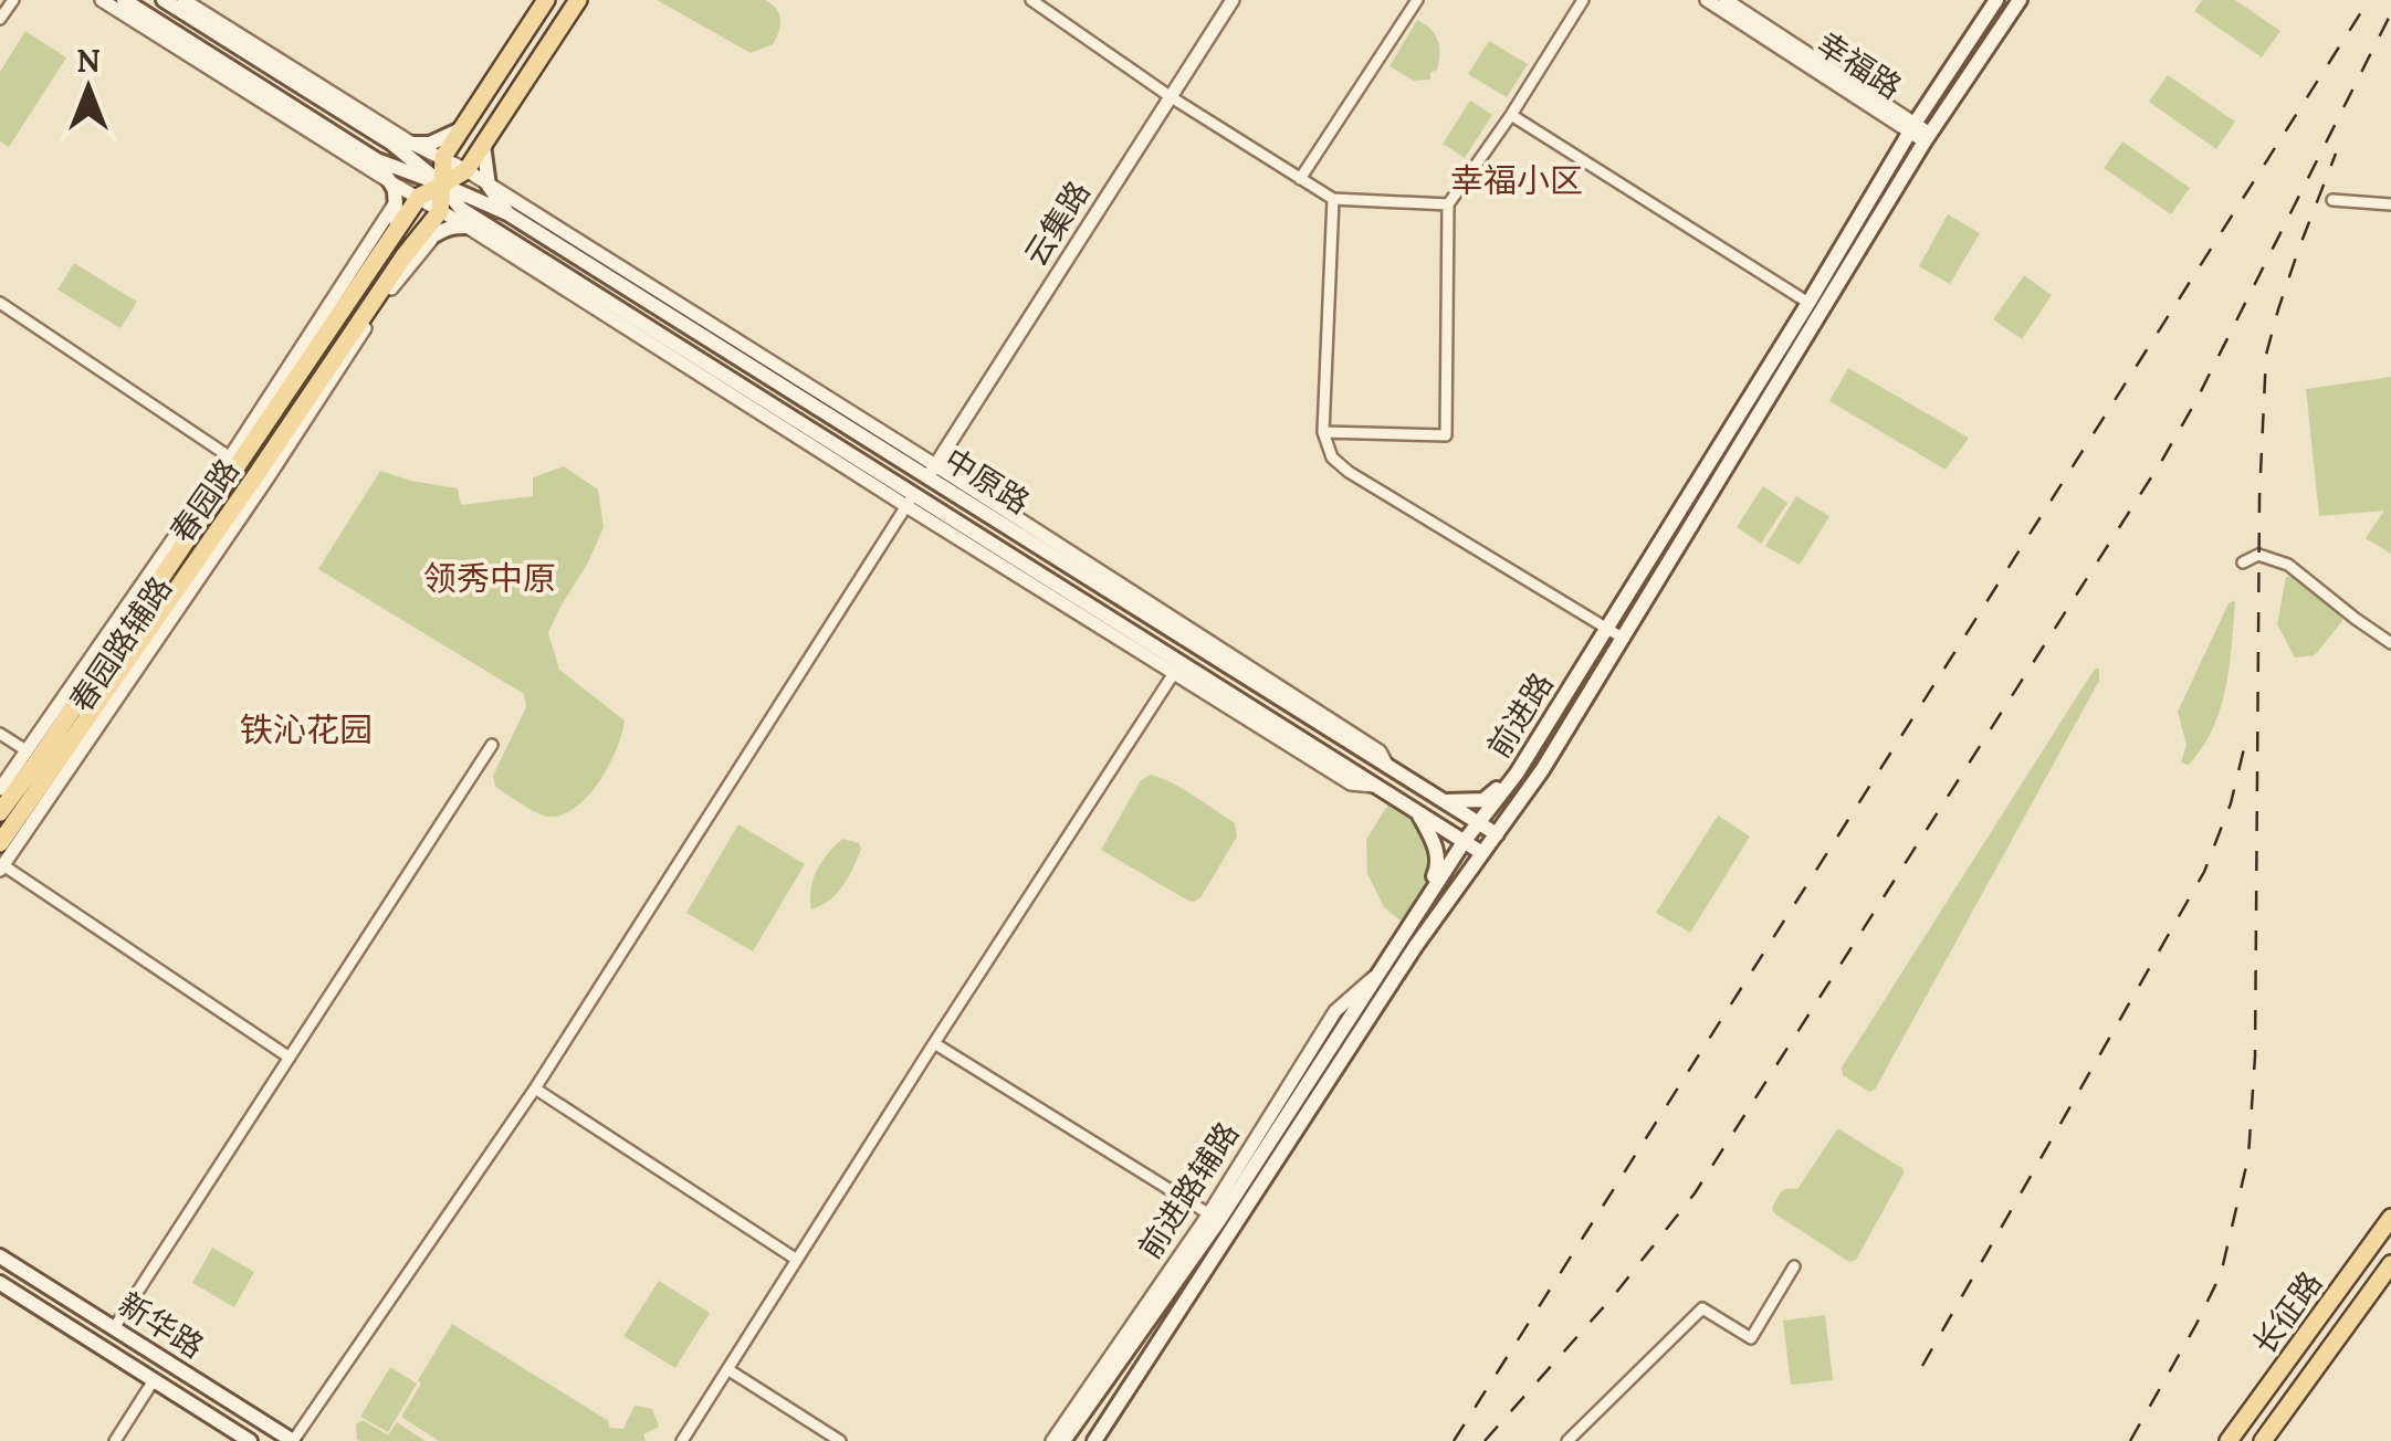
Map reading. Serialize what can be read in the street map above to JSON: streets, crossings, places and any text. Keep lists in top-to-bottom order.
{
  "streets": {
    "main road": [
      "中原路",
      "春园路",
      "前进路",
      "长征路",
      "新华路"
    ],
    "street": [
      "幸福路",
      "云集路",
      "春园路辅路",
      "前进路辅路"
    ]
  },
  "crossings": [
    ["幸福路", "前进路"],
    ["云集路", "中原路"],
    ["中原路", "春园路"],
    ["中原路", "前进路"],
    ["前进路", "前进路辅路"]
  ],
  "districts": ["幸福小区", "领秀中原", "铁沁花园"],
  "north": "top"
}
